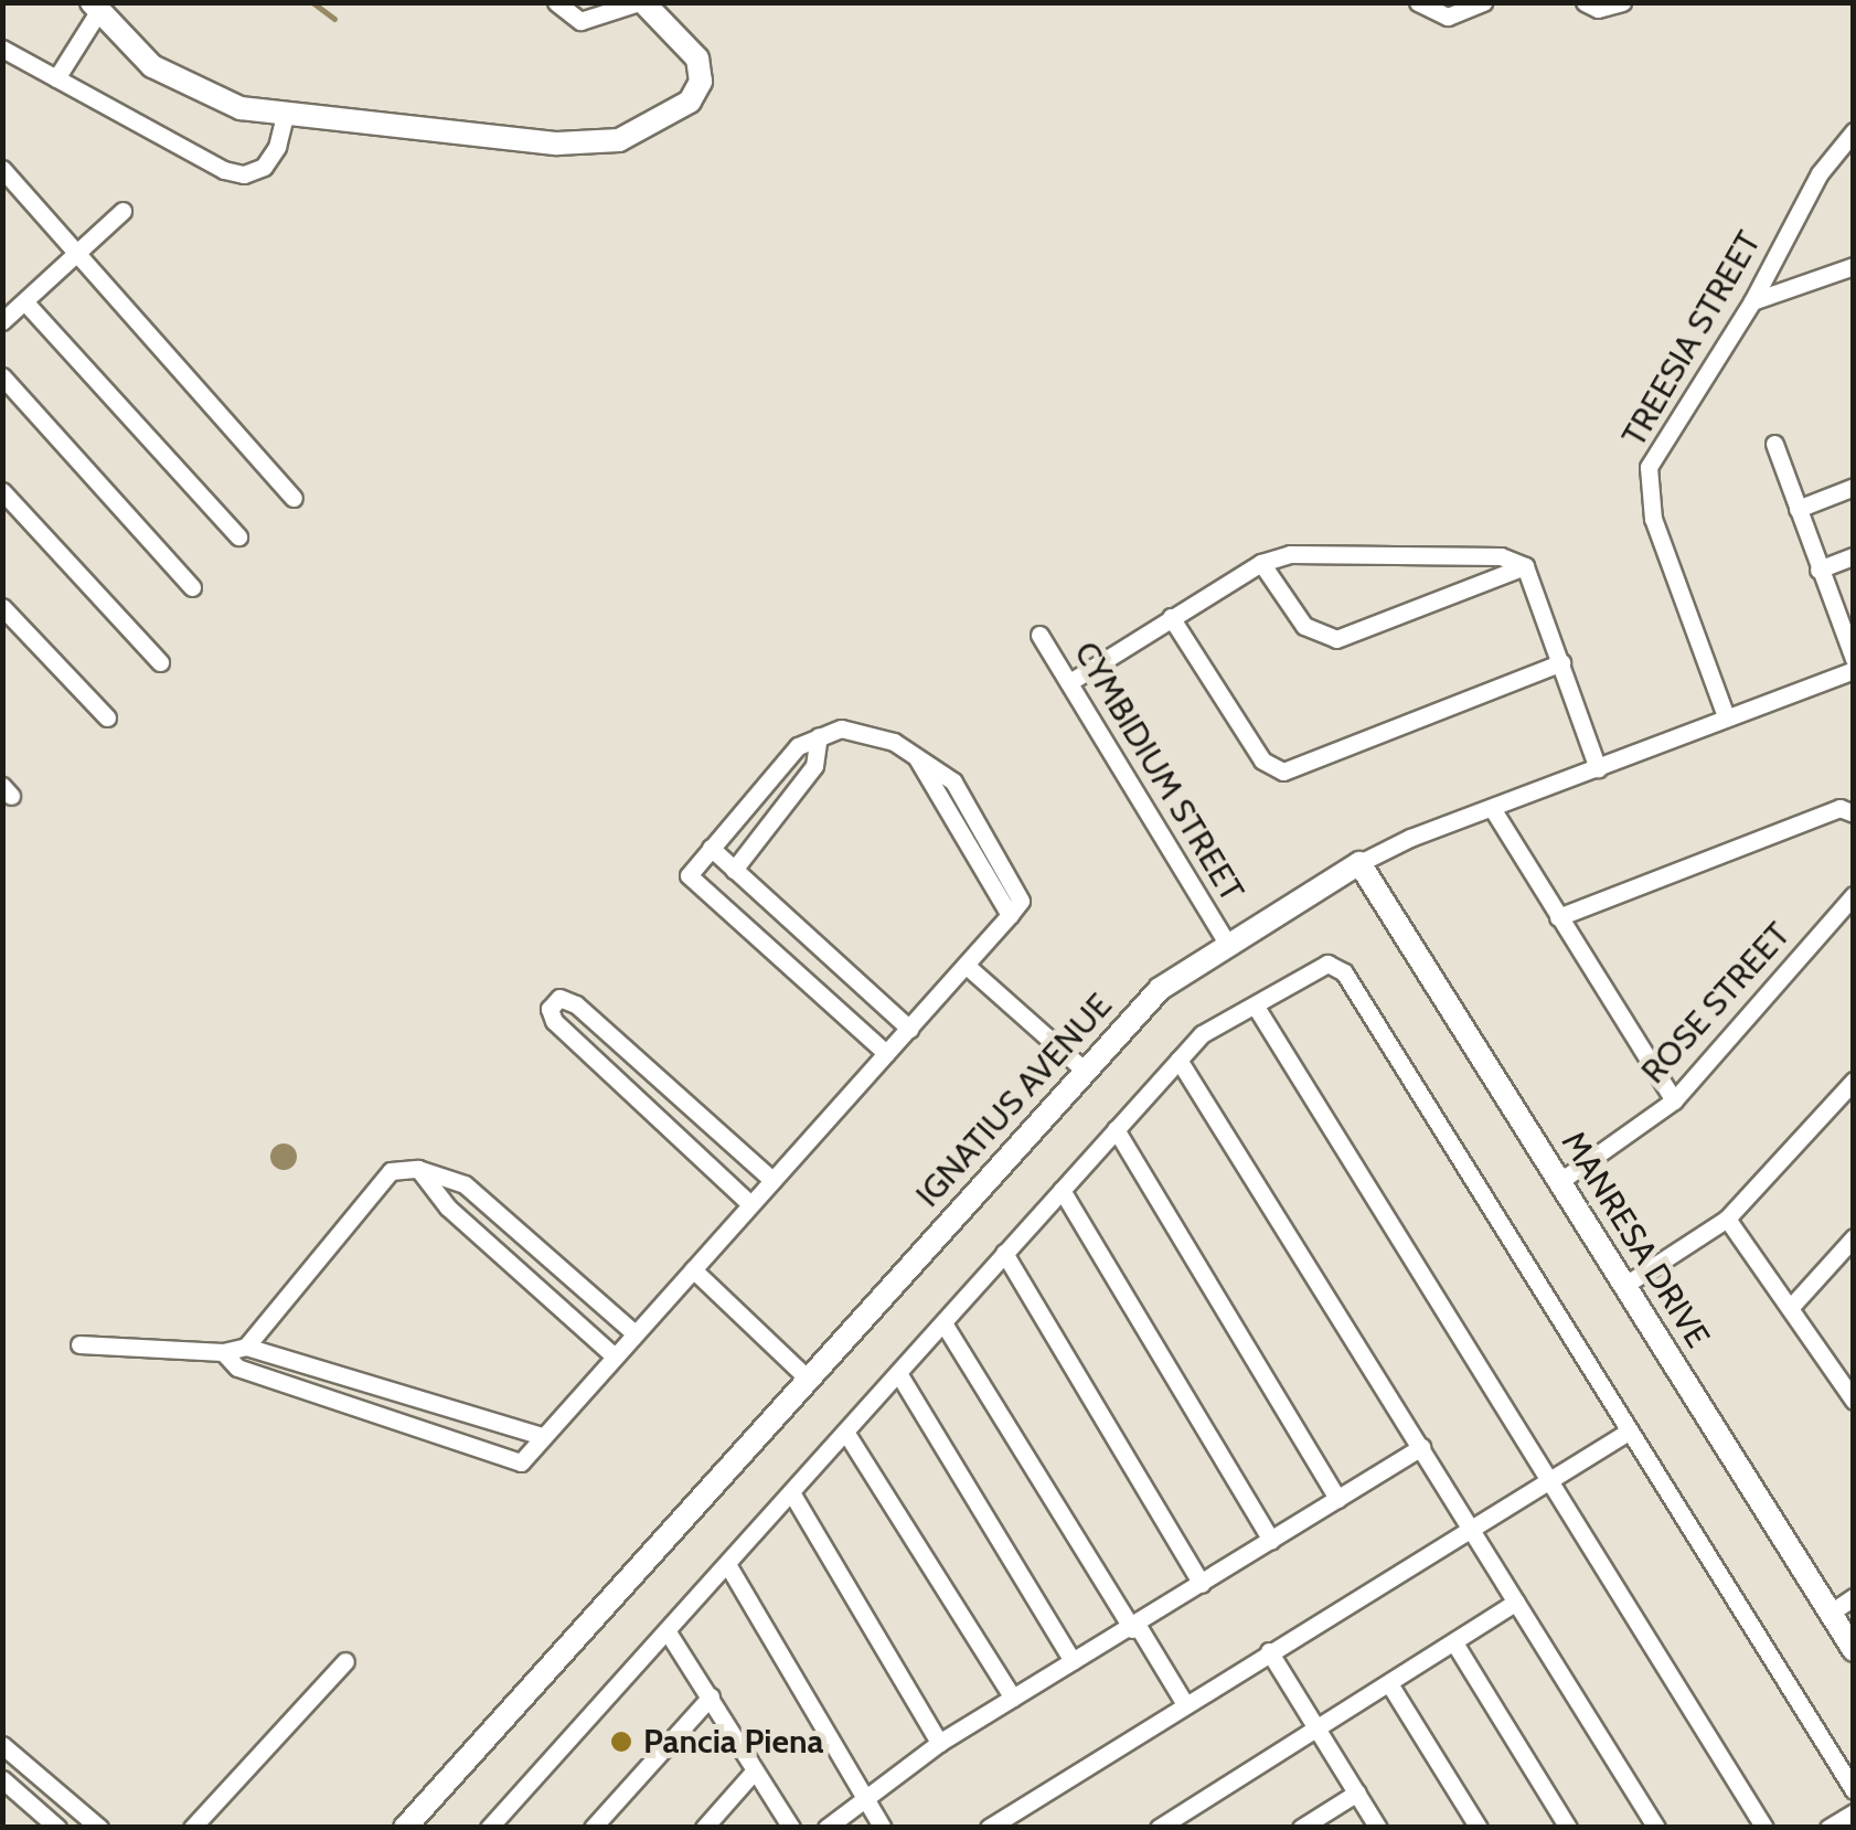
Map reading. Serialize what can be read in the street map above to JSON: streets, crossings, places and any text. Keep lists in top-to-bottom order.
{
  "streets": {
    "street": [
      "TREESIA STREET",
      "CYMBIDIUM STREET",
      "ROSE STREET",
      "IGNATIUS AVENUE",
      "MANRESA DRIVE"
    ]
  },
  "crossings": [
    ["TREESIA STREET", "IGNATIUS AVENUE"],
    ["CYMBIDIUM STREET", "IGNATIUS AVENUE"],
    ["ROSE STREET", "MANRESA DRIVE"],
    ["IGNATIUS AVENUE", "MANRESA DRIVE"]
  ],
  "places": ["Pancia Piena"]
}
